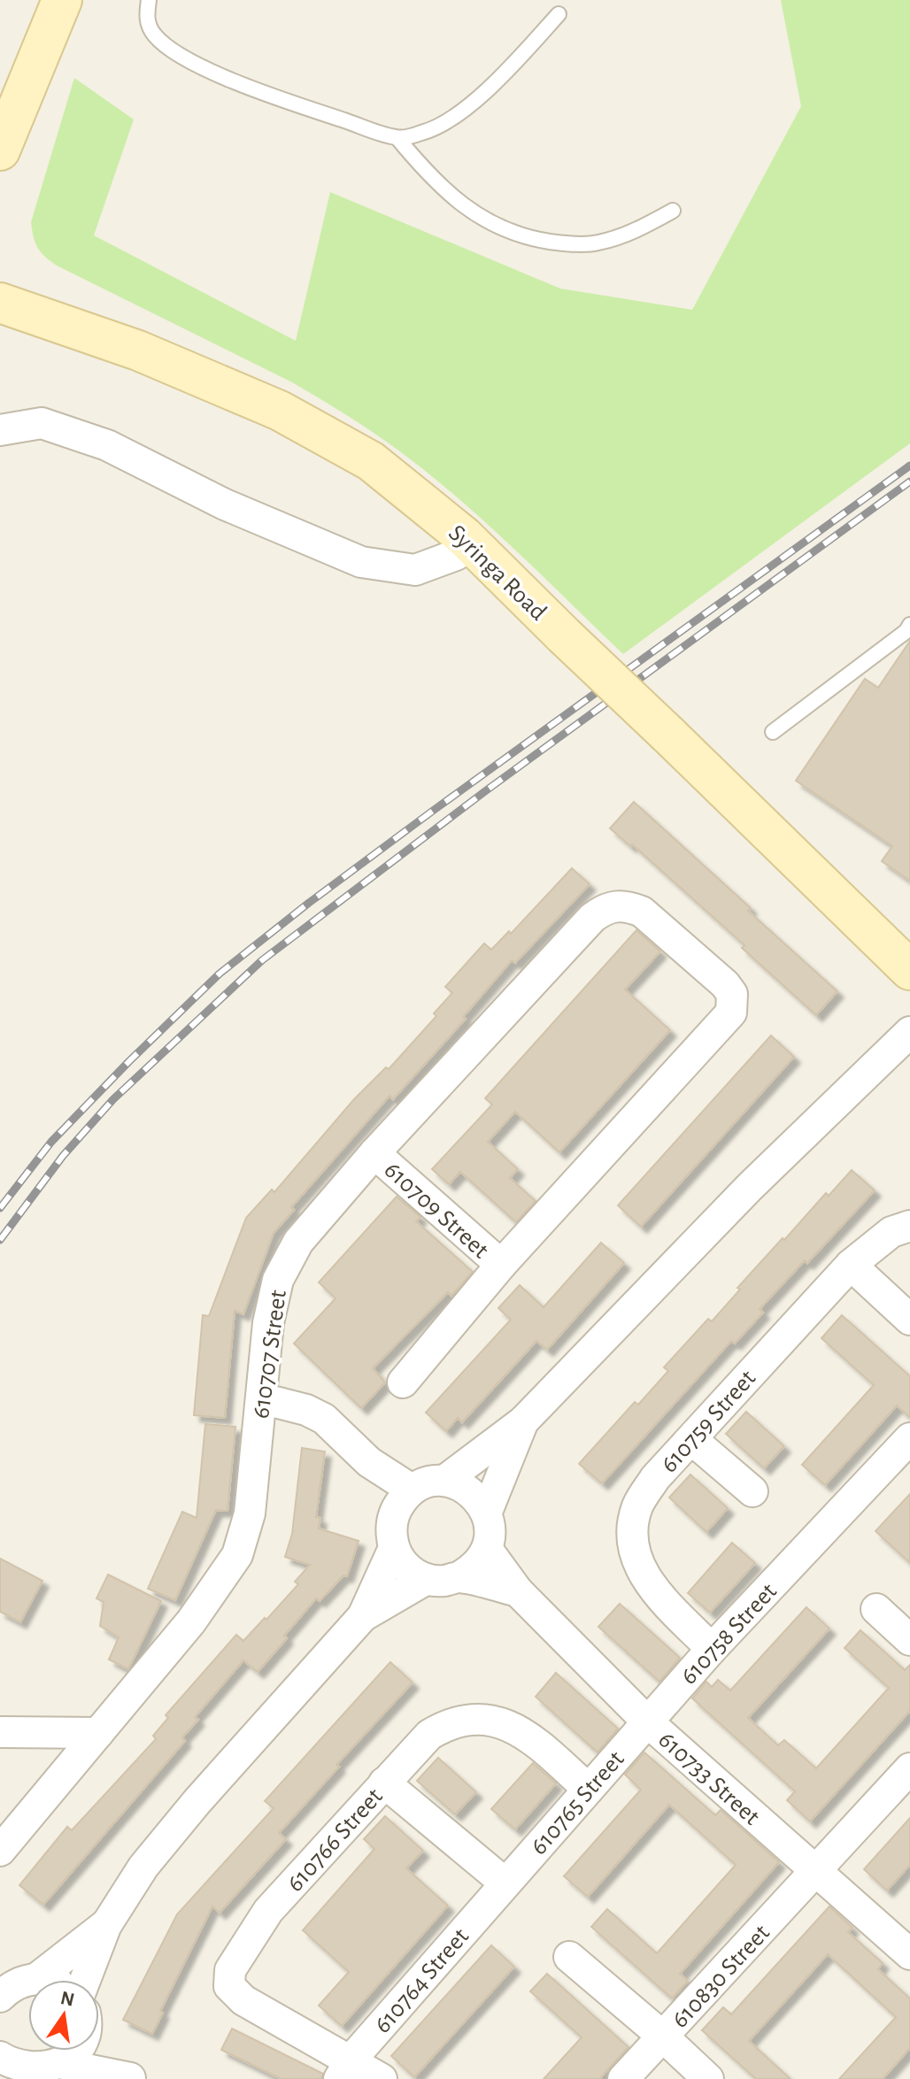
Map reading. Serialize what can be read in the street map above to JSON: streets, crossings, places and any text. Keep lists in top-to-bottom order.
{
  "streets": {
    "street": [
      "Syringa Road",
      "610709 Street",
      "610707 Street",
      "610759 Street",
      "610758 Street",
      "610733 Street",
      "610765 Street",
      "610766 Street",
      "610830 Street",
      "610764 Street"
    ]
  },
  "crossings": [
    ["610709 Street", "610707 Street"],
    ["610759 Street", "610758 Street"],
    ["610758 Street", "610733 Street"],
    ["610758 Street", "610765 Street"],
    ["610733 Street", "610765 Street"],
    ["610733 Street", "610830 Street"],
    ["610765 Street", "610766 Street"],
    ["610765 Street", "610764 Street"],
    ["610766 Street", "610764 Street"]
  ],
  "north": "top"
}
